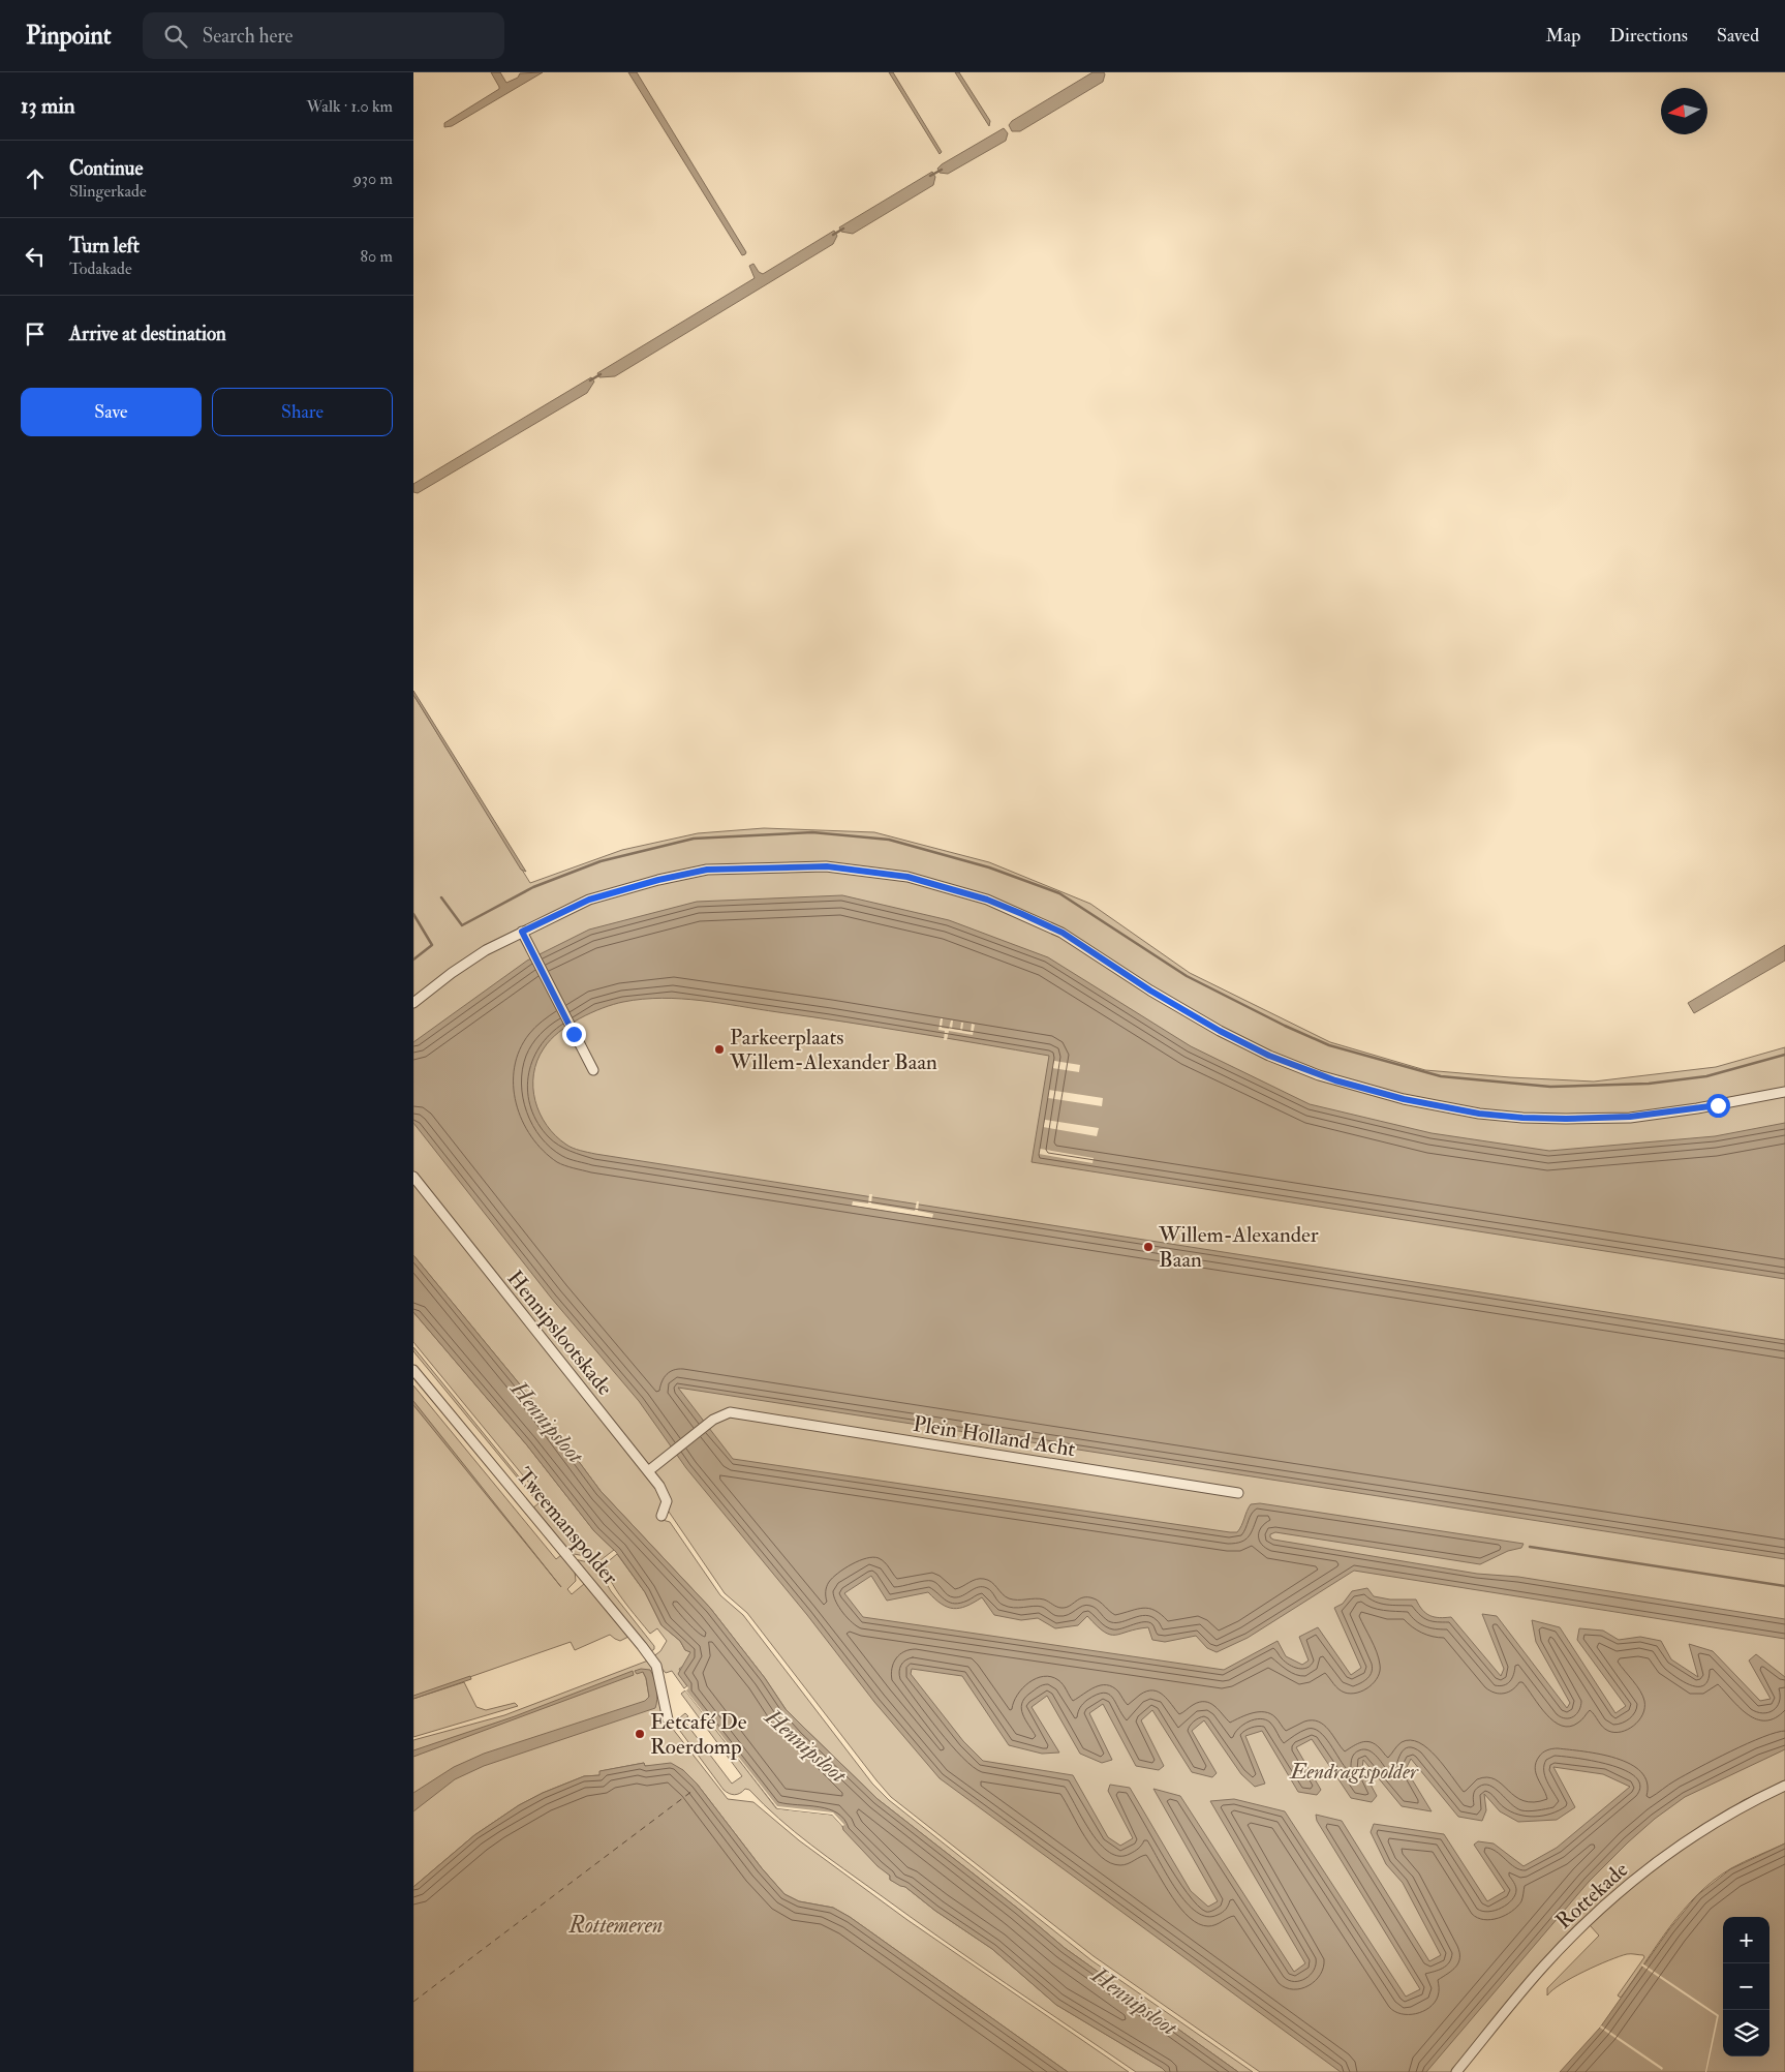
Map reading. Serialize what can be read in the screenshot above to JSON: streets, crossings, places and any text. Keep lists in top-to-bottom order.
{
  "streets": {
    "street": [
      "Hennipslootskade",
      "Plein Holland Acht",
      "Tweemanspolder",
      "Rottekade"
    ]
  },
  "crossings": [
    ["Hennipslootskade", "Plein Holland Acht"]
  ],
  "water": ["Hennipsloot", "Rottemeren"],
  "parks": ["Eendragtspolder"],
  "places": ["Parkeerplaats Willem-Alexander Baan", "Willem-Alexander Baan", "Eetcafé De Roerdomp"],
  "north": "left",
  "page": {
    "header": "Pinpoint",
    "search": "Search here",
    "nav": ["Map", "Directions", "Saved"],
    "heading": ["13 min", "Walk · 1.0 km"],
    "list": [
      ["Continue", "Slingerkade", "930 m"],
      ["Turn left", "Todakade", "80 m"],
      "Arrive at destination"
    ],
    "buttons": ["Save", "Share"],
    "map_buttons": ["+", "−"]
  }
}
